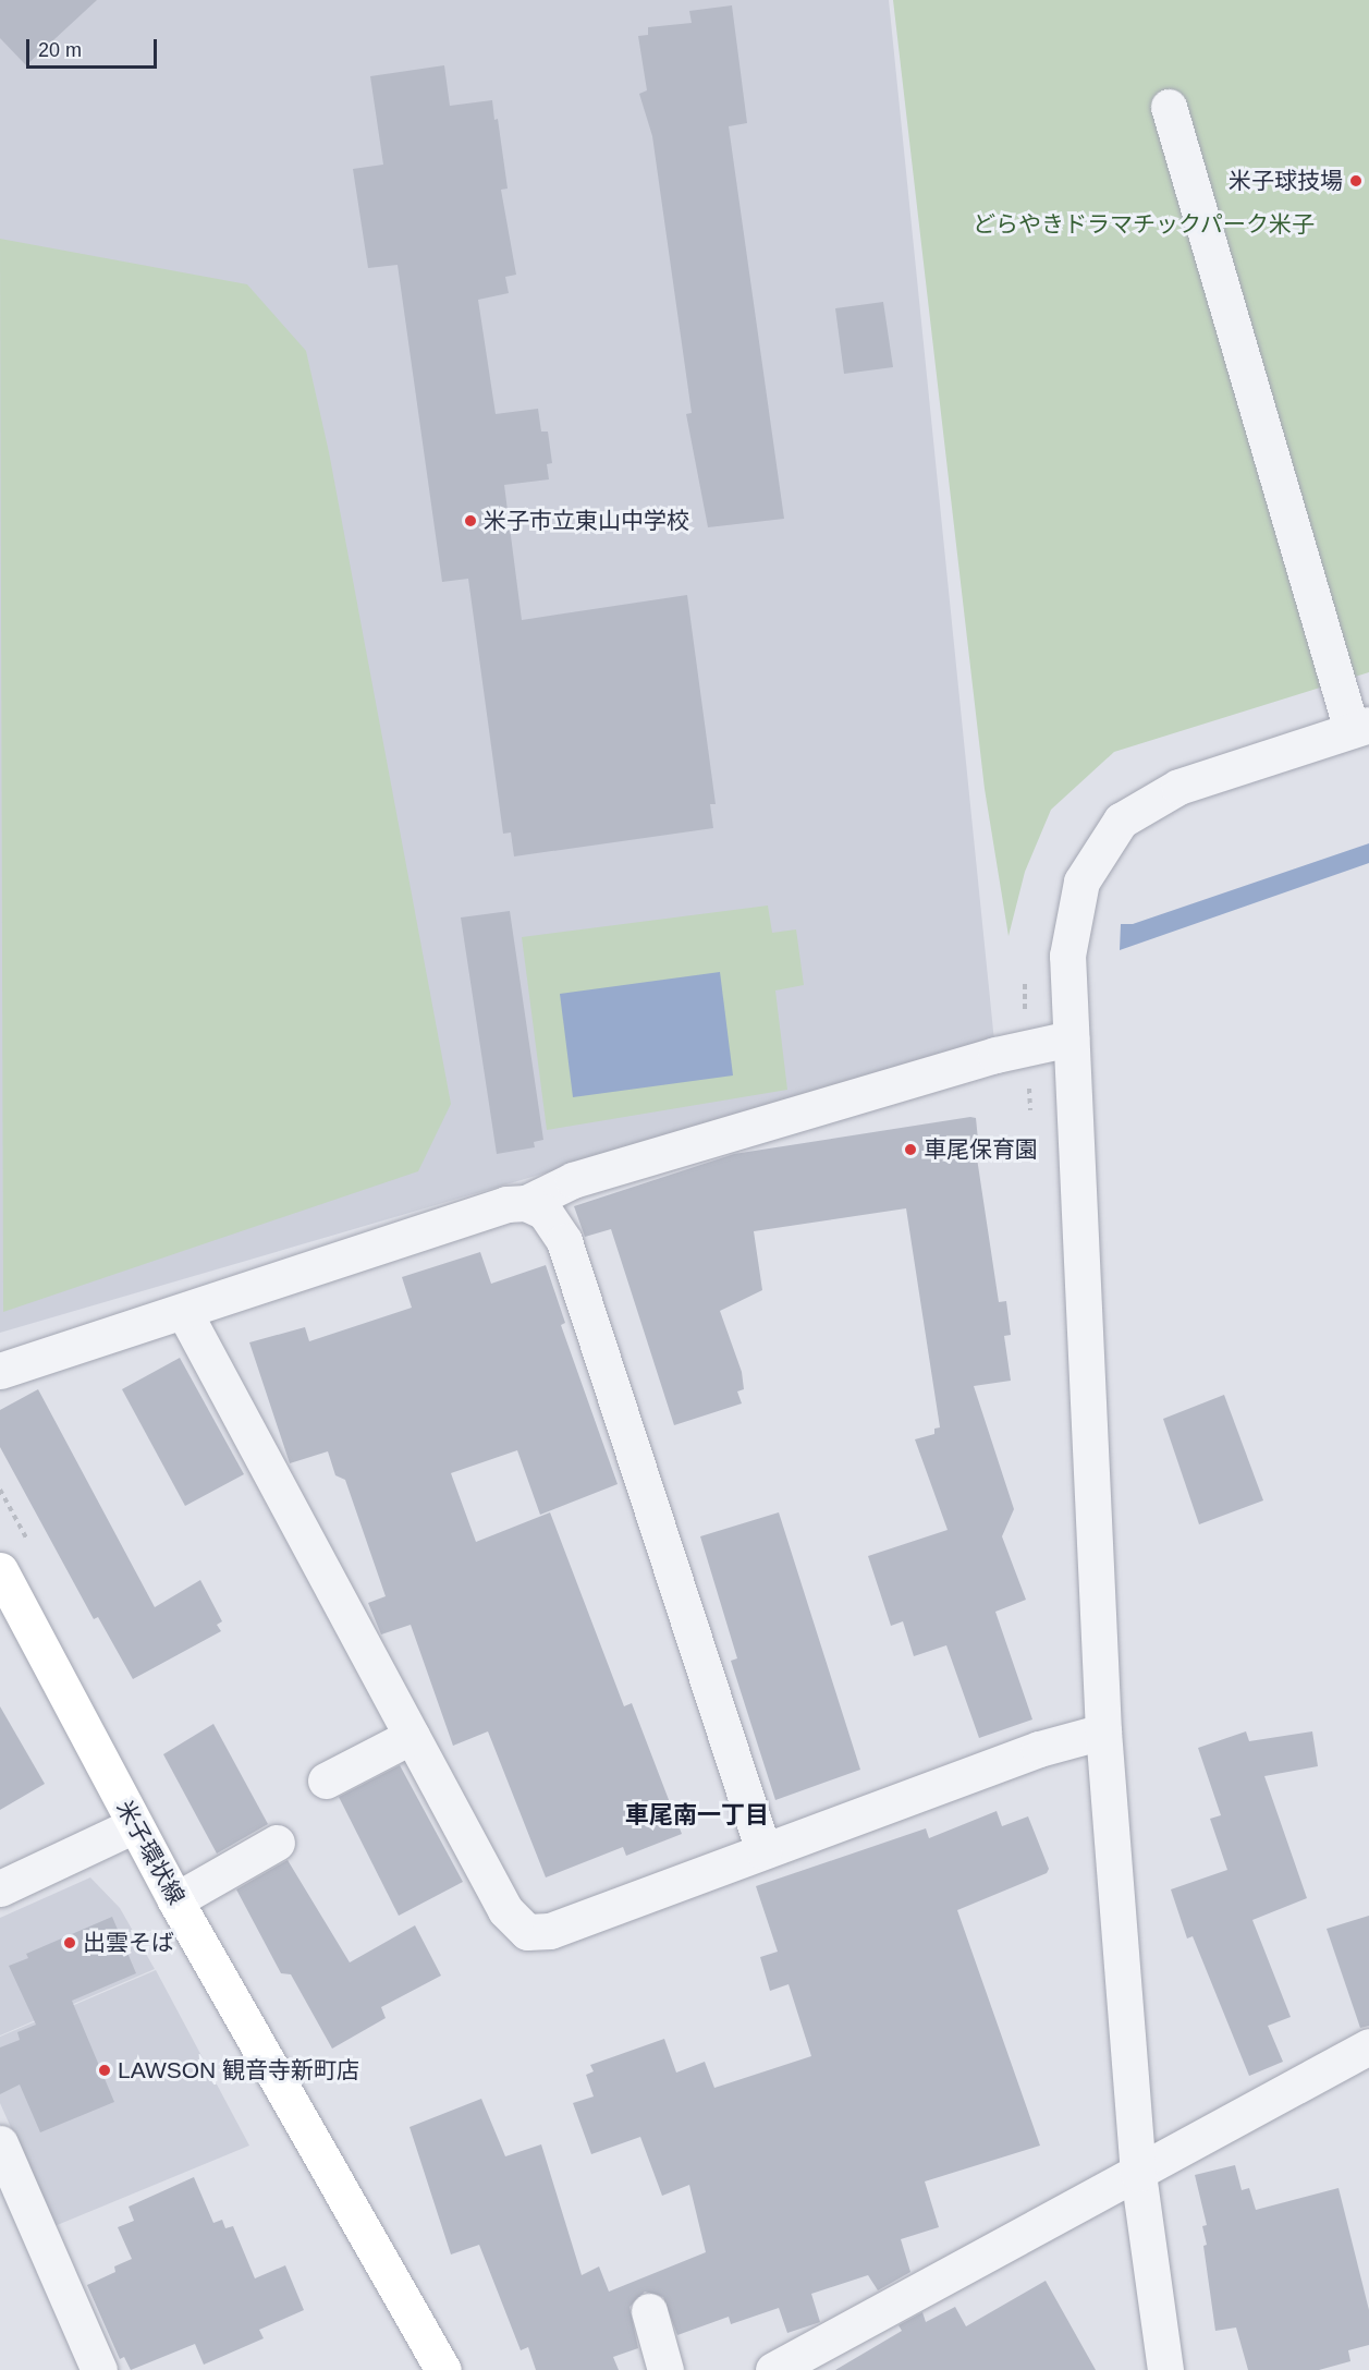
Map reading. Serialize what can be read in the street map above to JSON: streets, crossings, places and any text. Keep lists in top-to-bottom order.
{
  "streets": {
    "main road": ["米子環状線"]
  },
  "districts": ["車尾南一丁目"],
  "parks": ["どらやきドラマチックパーク米子"],
  "places": [
    "米子球技場",
    "米子市立東山中学校",
    "車尾保育園",
    "出雲そば",
    "LAWSON 観音寺新町店"
  ],
  "scale_bar": "20 m"
}
